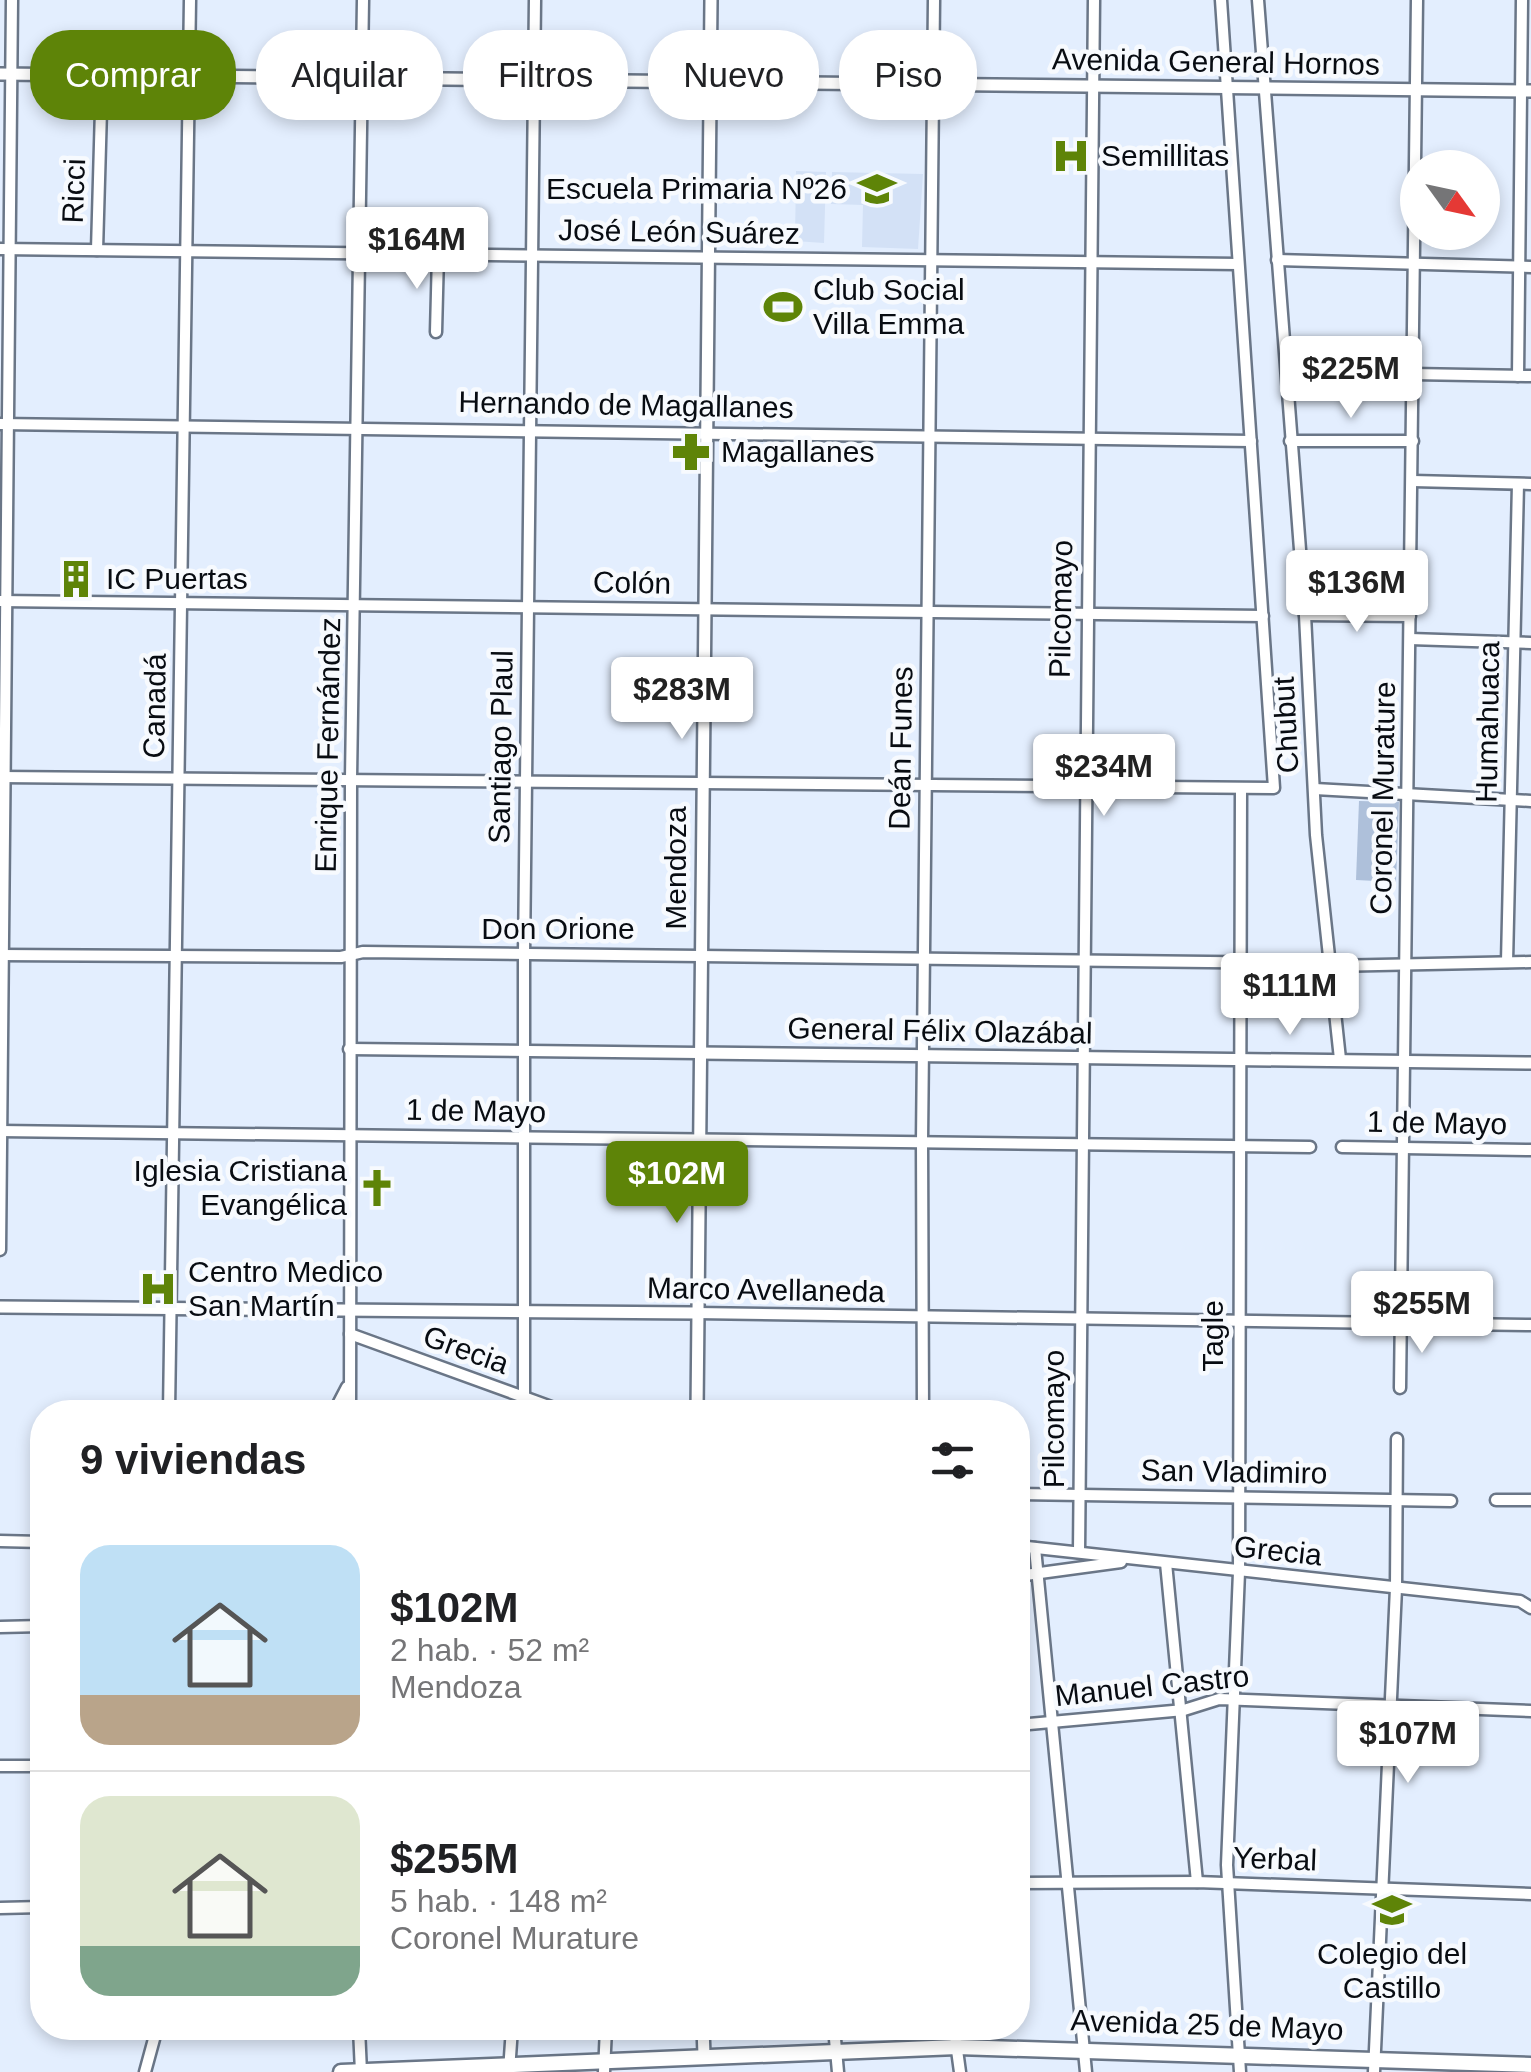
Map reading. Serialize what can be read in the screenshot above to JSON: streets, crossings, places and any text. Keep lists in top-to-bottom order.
{
  "streets": {
    "main road": ["Avenida 25 de Mayo"],
    "street": [
      "Avenida General Hornos",
      "Ricci",
      "José León Suárez",
      "Hernando de Magallanes",
      "Colón",
      "Pilcomayo",
      "Canadá",
      "Humahuaca",
      "Chubut",
      "Enrique Fernández",
      "Santiago Plaul",
      "Deán Funes",
      "Coronel Murature",
      "Mendoza",
      "Don Orione",
      "General Félix Olazábal",
      "1 de Mayo",
      "Marco Avellaneda",
      "Tagle",
      "Grecia",
      "San Vladimiro",
      "Manuel Castro",
      "Yerbal"
    ]
  },
  "crossings": [
    ["Avenida General Hornos", "Pilcomayo"],
    ["Avenida General Hornos", "Chubut"],
    ["Avenida General Hornos", "Coronel Murature"],
    ["Ricci", "José León Suárez"],
    ["José León Suárez", "Pilcomayo"],
    ["José León Suárez", "Canadá"],
    ["José León Suárez", "Chubut"],
    ["José León Suárez", "Enrique Fernández"],
    ["José León Suárez", "Santiago Plaul"],
    ["José León Suárez", "Deán Funes"],
    ["José León Suárez", "Mendoza"],
    ["Hernando de Magallanes", "Pilcomayo"],
    ["Hernando de Magallanes", "Canadá"],
    ["Hernando de Magallanes", "Chubut"],
    ["Hernando de Magallanes", "Enrique Fernández"],
    ["Hernando de Magallanes", "Santiago Plaul"],
    ["Hernando de Magallanes", "Deán Funes"],
    ["Hernando de Magallanes", "Mendoza"],
    ["Colón", "Pilcomayo"],
    ["Colón", "Canadá"],
    ["Colón", "Chubut"],
    ["Colón", "Enrique Fernández"],
    ["Colón", "Santiago Plaul"],
    ["Colón", "Deán Funes"],
    ["Colón", "Mendoza"],
    ["Pilcomayo", "Don Orione"],
    ["Pilcomayo", "General Félix Olazábal"],
    ["Pilcomayo", "1 de Mayo"],
    ["Pilcomayo", "Marco Avellaneda"],
    ["Pilcomayo", "Grecia"],
    ["Pilcomayo", "San Vladimiro"],
    ["Canadá", "Don Orione"],
    ["Canadá", "1 de Mayo"],
    ["Canadá", "Marco Avellaneda"],
    ["Chubut", "General Félix Olazábal"],
    ["Chubut", "Tagle"],
    ["Enrique Fernández", "Don Orione"],
    ["Enrique Fernández", "General Félix Olazábal"],
    ["Enrique Fernández", "1 de Mayo"],
    ["Enrique Fernández", "Marco Avellaneda"],
    ["Enrique Fernández", "Grecia"],
    ["Santiago Plaul", "Don Orione"],
    ["Santiago Plaul", "General Félix Olazábal"],
    ["Santiago Plaul", "1 de Mayo"],
    ["Santiago Plaul", "Marco Avellaneda"],
    ["Santiago Plaul", "Grecia"],
    ["Deán Funes", "Don Orione"],
    ["Deán Funes", "General Félix Olazábal"],
    ["Deán Funes", "1 de Mayo"],
    ["Deán Funes", "Marco Avellaneda"],
    ["Coronel Murature", "General Félix Olazábal"],
    ["Coronel Murature", "1 de Mayo"],
    ["Coronel Murature", "Marco Avellaneda"],
    ["Mendoza", "Don Orione"],
    ["Mendoza", "General Félix Olazábal"],
    ["Mendoza", "1 de Mayo"],
    ["Mendoza", "Marco Avellaneda"],
    ["Don Orione", "Tagle"],
    ["General Félix Olazábal", "Tagle"],
    ["1 de Mayo", "Tagle"],
    ["Marco Avellaneda", "Tagle"],
    ["Tagle", "Grecia"],
    ["Tagle", "San Vladimiro"],
    ["Tagle", "Manuel Castro"],
    ["Tagle", "Yerbal"]
  ],
  "places": {
    "hospital": ["Semillitas", "Centro Medico San Martín"],
    "school or university": ["Escuela Primaria Nº26", "Colegio del Castillo"],
    "sports": ["Club Social Villa Emma"],
    "pharmacy": ["Magallanes"],
    "building": ["IC Puertas"],
    "church": ["Iglesia Cristiana Evangélica"]
  },
  "north": "bottom right",
  "page": {
    "chip": [
      "Comprar",
      "Alquilar",
      "Filtros",
      "Nuevo",
      "Piso"
    ],
    "price": [
      "$164M",
      "$225M",
      "$136M",
      "$283M",
      "$234M",
      "$111M",
      "$102M",
      "$255M",
      "$107M"
    ],
    "heading": "9 viviendas",
    "list": [
      {
        "name": "$102M",
        "note": "2 hab. · 52 m² · Mendoza"
      },
      {
        "name": "$255M",
        "note": "5 hab. · 148 m² · Coronel Murature"
      }
    ]
  }
}
